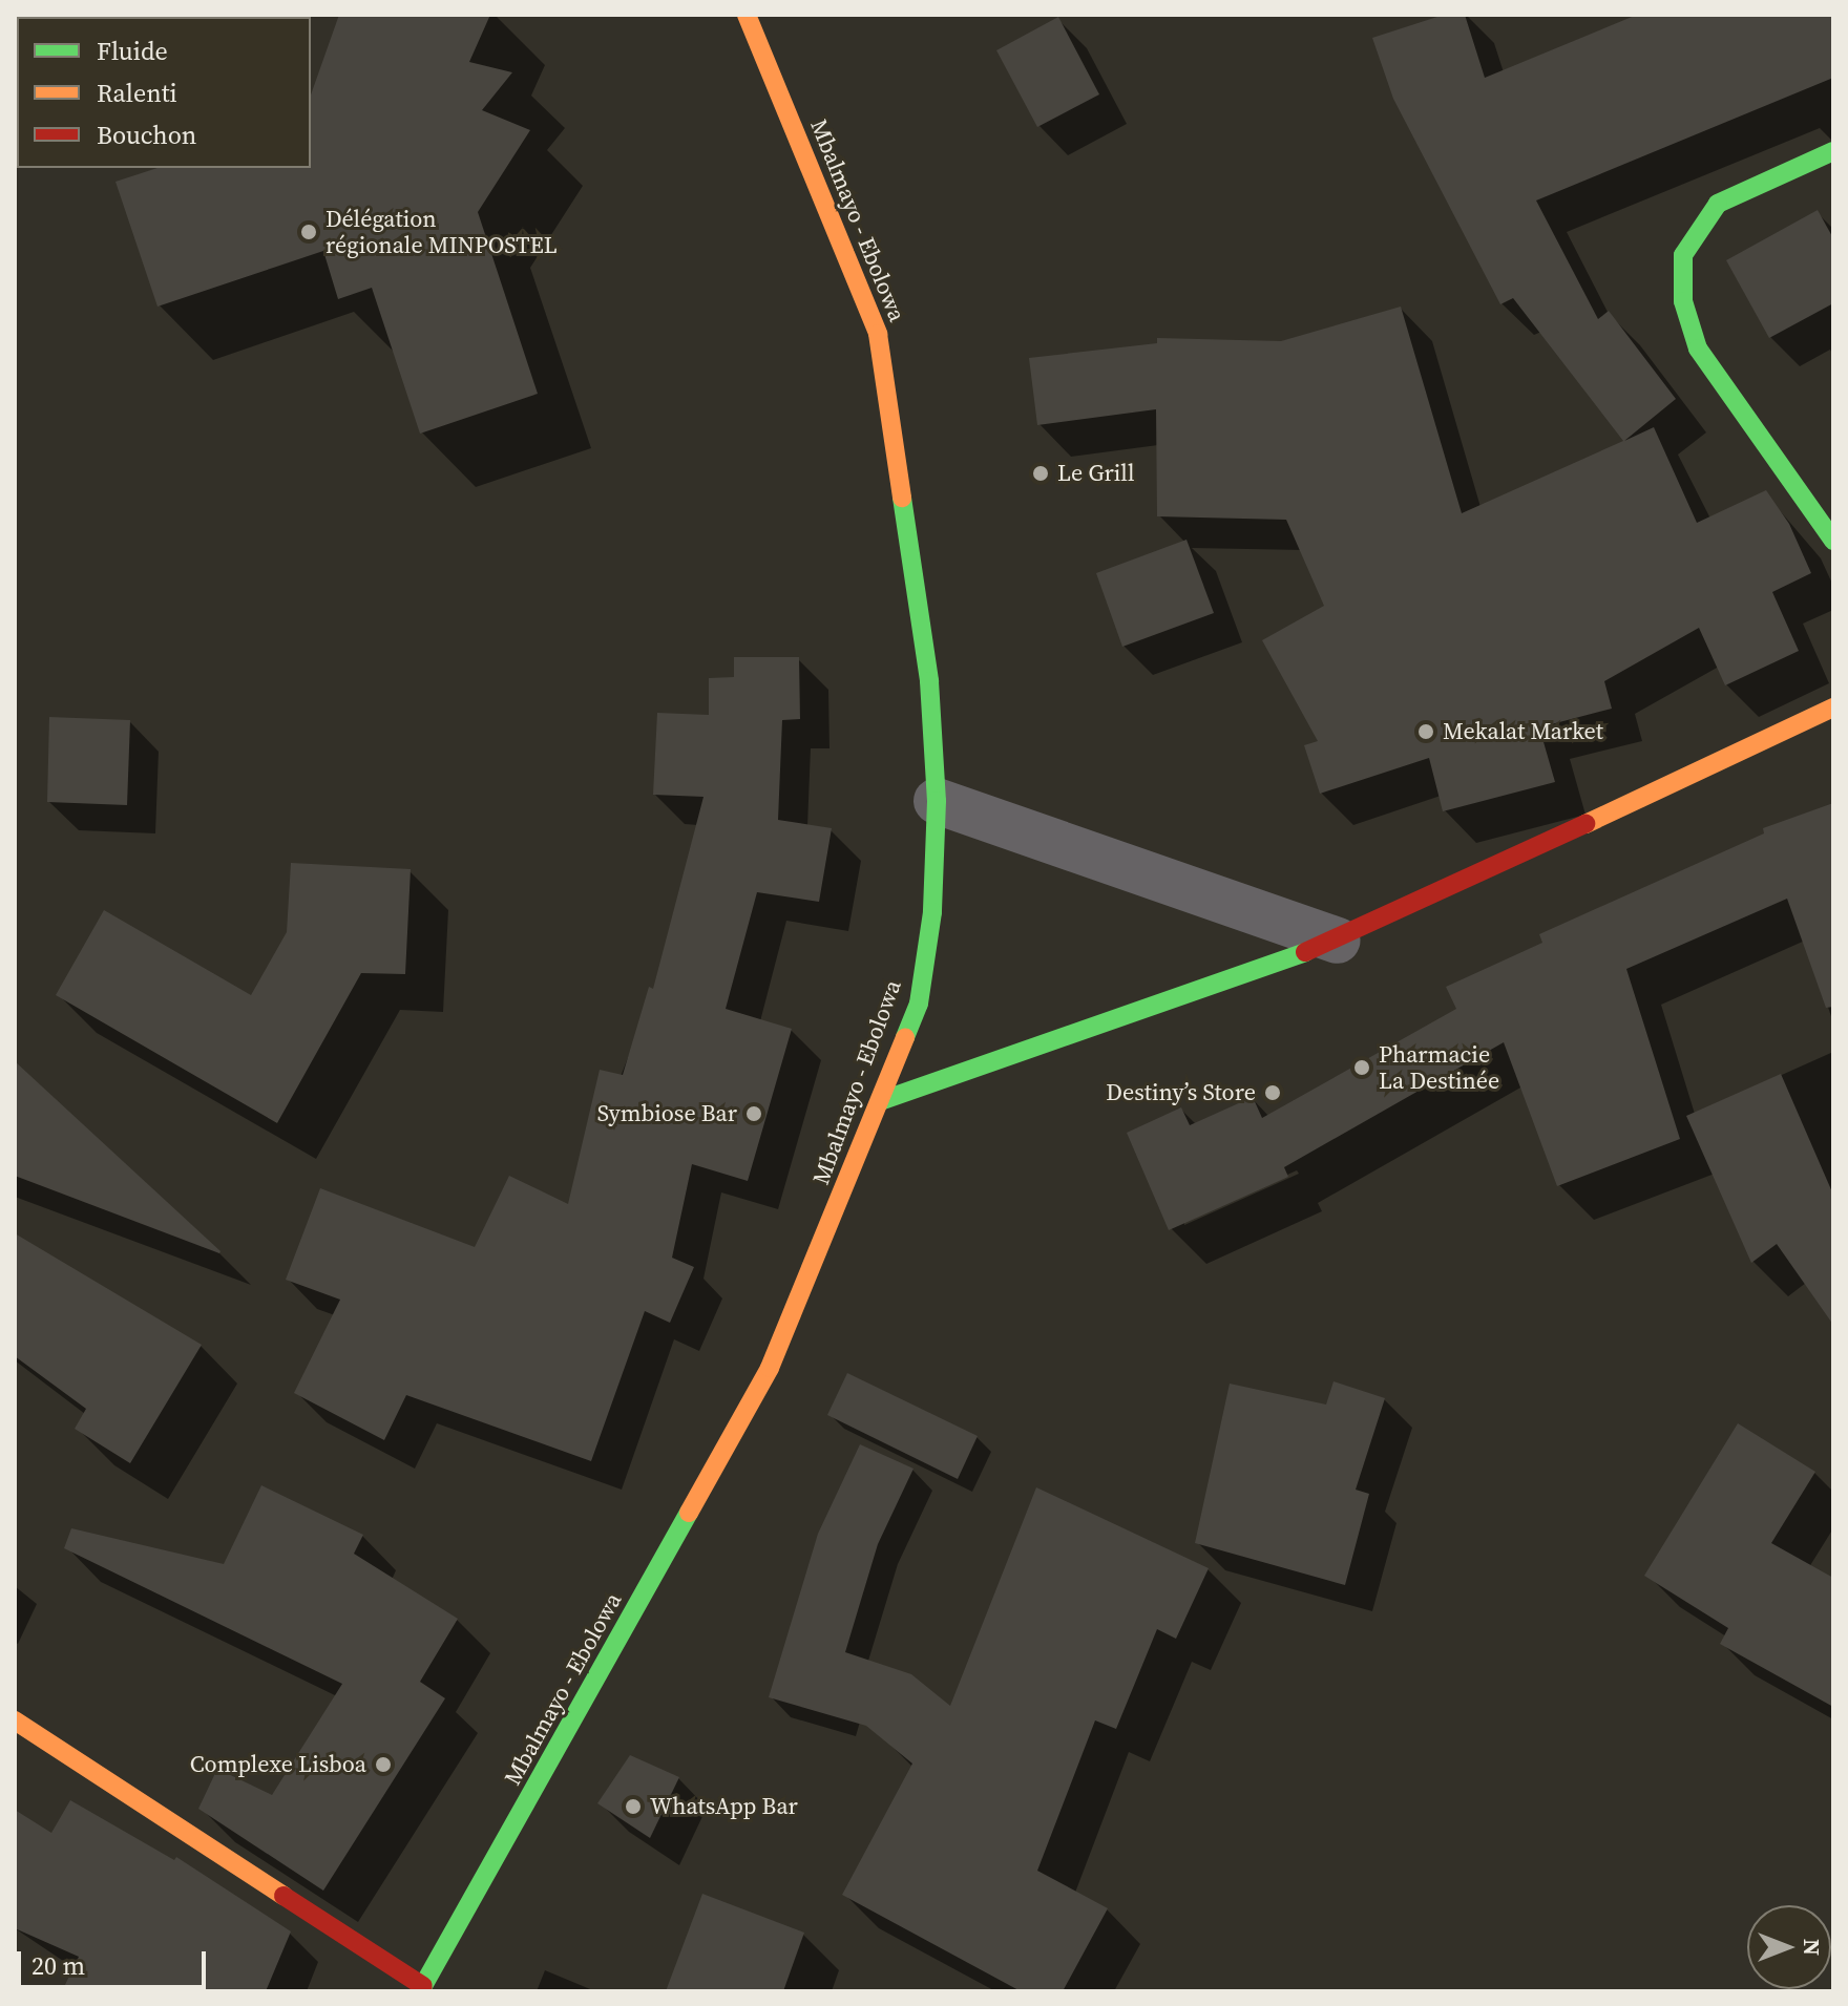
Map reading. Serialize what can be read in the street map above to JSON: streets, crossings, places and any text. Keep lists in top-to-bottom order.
{
  "streets": {
    "main road": ["Mbalmayo - Ebolowa"]
  },
  "places": [
    "Délégation régionale MINPOSTEL",
    "Le Grill",
    "Mekalat Market",
    "Pharmacie La Destinée",
    "Destiny’s Store",
    "Symbiose Bar",
    "Complexe Lisboa",
    "WhatsApp Bar"
  ],
  "legend": ["Fluide", "Ralenti", "Bouchon"],
  "scale_bar": "20 m",
  "north": "right"
}
